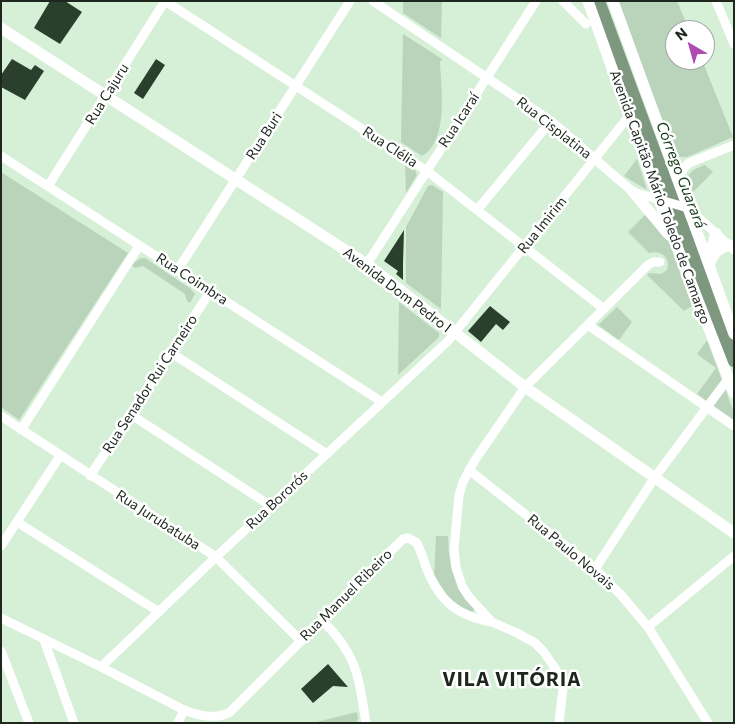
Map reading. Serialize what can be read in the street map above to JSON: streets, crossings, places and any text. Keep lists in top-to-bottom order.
{
  "streets": {
    "main road": ["Avenida Capitão Mário Toledo de Camargo", "Avenida Dom Pedro I"],
    "street": [
      "Rua Cajuru",
      "Rua Icaraí",
      "Rua Cisplatina",
      "Rua Buri",
      "Rua Clélia",
      "Rua Imirim",
      "Rua Coimbra",
      "Rua Senador Rui Carneiro",
      "Rua Bororós",
      "Rua Jurubatuba",
      "Rua Paulo Novais",
      "Rua Manuel Ribeiro"
    ]
  },
  "crossings": [
    ["Rua Cajuru", "Rua Clélia"],
    ["Rua Cajuru", "Rua Coimbra"],
    ["Rua Cajuru", "Avenida Dom Pedro I"],
    ["Rua Icaraí", "Rua Cisplatina"],
    ["Rua Icaraí", "Rua Clélia"],
    ["Rua Icaraí", "Avenida Dom Pedro I"],
    ["Rua Cisplatina", "Avenida Capitão Mário Toledo de Camargo"],
    ["Rua Cisplatina", "Rua Imirim"],
    ["Rua Buri", "Rua Clélia"],
    ["Rua Buri", "Rua Coimbra"],
    ["Rua Buri", "Avenida Dom Pedro I"],
    ["Rua Clélia", "Rua Imirim"],
    ["Avenida Capitão Mário Toledo de Camargo", "Rua Imirim"],
    ["Rua Imirim", "Avenida Dom Pedro I"],
    ["Rua Imirim", "Rua Bororós"],
    ["Rua Coimbra", "Rua Senador Rui Carneiro"],
    ["Rua Coimbra", "Rua Bororós"],
    ["Avenida Dom Pedro I", "Rua Bororós"],
    ["Rua Senador Rui Carneiro", "Rua Jurubatuba"],
    ["Rua Bororós", "Rua Jurubatuba"],
    ["Rua Bororós", "Rua Manuel Ribeiro"],
    ["Rua Jurubatuba", "Rua Manuel Ribeiro"]
  ],
  "districts": ["VILA VITÓRIA"],
  "water": ["Córrego Guarará"],
  "north": "top left"
}
